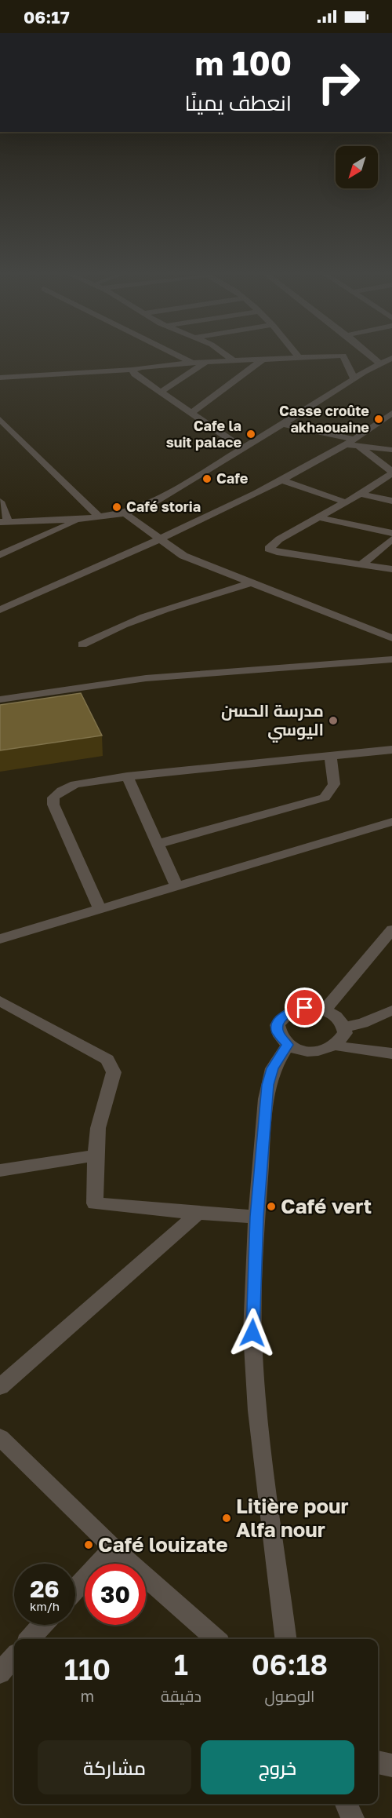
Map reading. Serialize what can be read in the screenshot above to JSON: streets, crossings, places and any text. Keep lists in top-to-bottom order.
{
  "places": [
    "Casse croûte akhaouaine",
    "Cafe la suit palace",
    "Cafe",
    "Café storia",
    "مدرسة الحسن اليوسي",
    "Café vert",
    "Litière pour Alfa nour",
    "Café louizate"
  ],
  "north": "bottom left",
  "page": {
    "status": "06:17",
    "turn": ["100 m", "انعطف يمينًا"],
    "speed": "26 km/h",
    "limit": "30",
    "eta": [
      "06:18",
      "الوصول",
      "1",
      "دقيقة",
      "110",
      "m"
    ],
    "buttons": ["خروج", "مشاركة"]
  }
}
